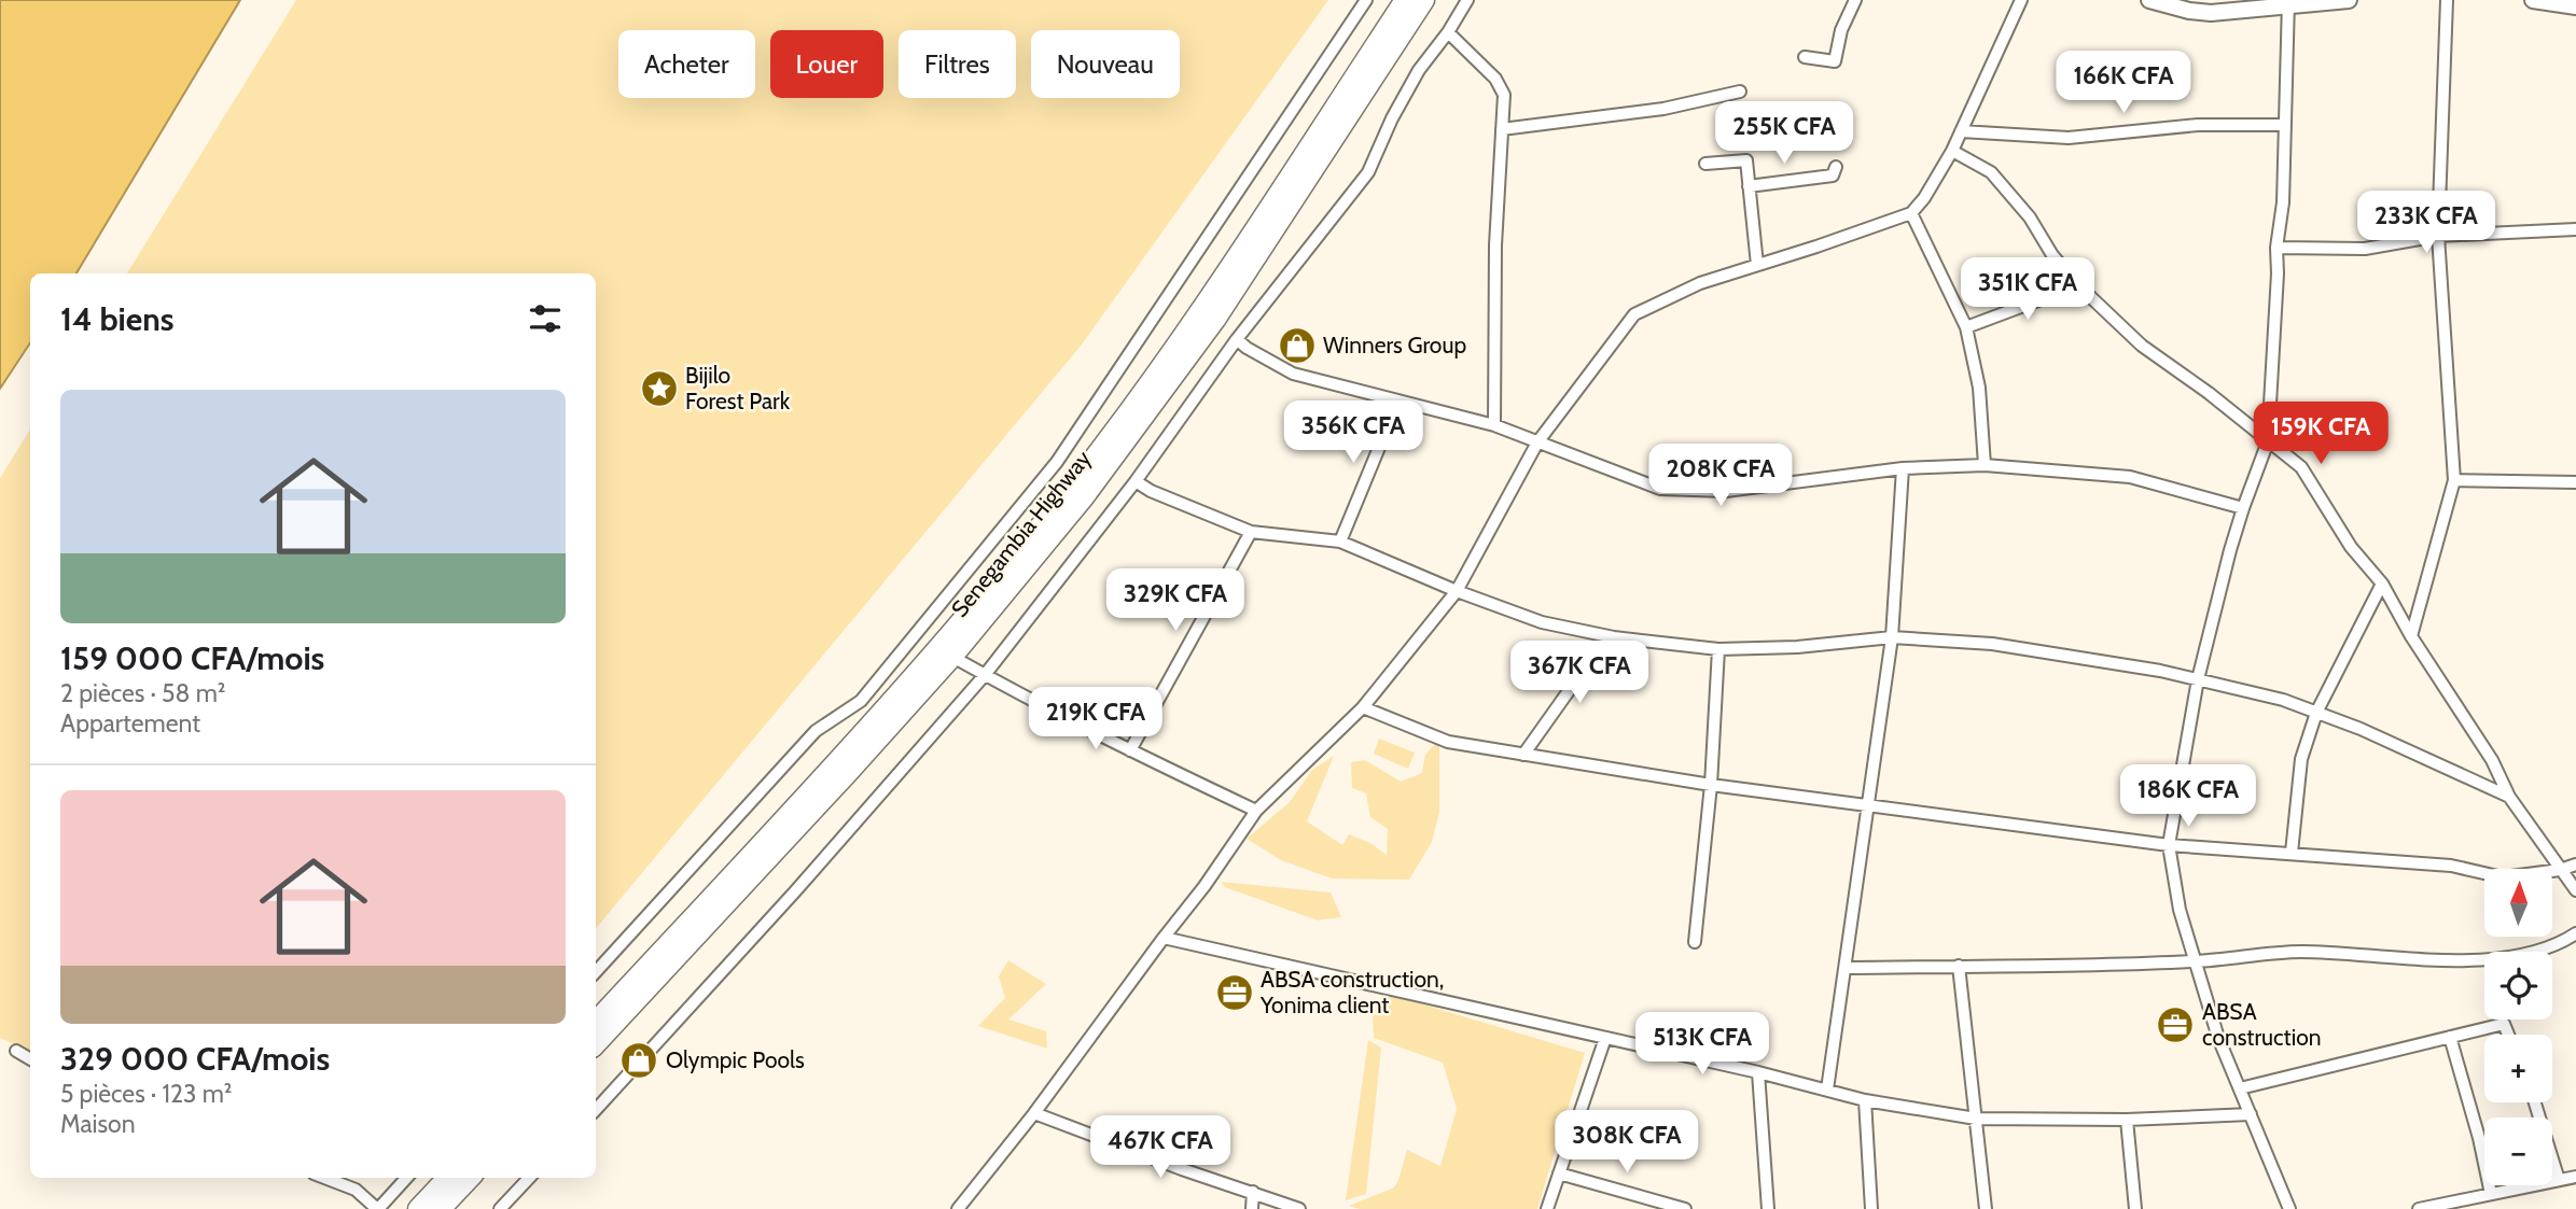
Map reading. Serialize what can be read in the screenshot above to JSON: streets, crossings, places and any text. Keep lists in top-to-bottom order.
{
  "streets": {
    "main road": ["Senegambia Highway"]
  },
  "places": {
    "shop": ["Winners Group", "Olympic Pools"],
    "place": ["Bijilo Forest Park"],
    "office": ["ABSA construction, Yonima client", "ABSA construction"]
  },
  "north": "top",
  "page": {
    "chip": [
      "Acheter",
      "Louer",
      "Filtres",
      "Nouveau"
    ],
    "price": [
      "166K CFA",
      "255K CFA",
      "233K CFA",
      "351K CFA",
      "356K CFA",
      "159K CFA",
      "208K CFA",
      "329K CFA",
      "367K CFA",
      "219K CFA",
      "186K CFA",
      "513K CFA",
      "308K CFA",
      "467K CFA"
    ],
    "heading": "14 biens",
    "list": [
      {
        "name": "159 000 CFA/mois",
        "note": "2 pièces · 58 m² · Appartement"
      },
      {
        "name": "329 000 CFA/mois",
        "note": "5 pièces · 123 m² · Maison"
      }
    ],
    "map_buttons": ["+", "−"]
  }
}
